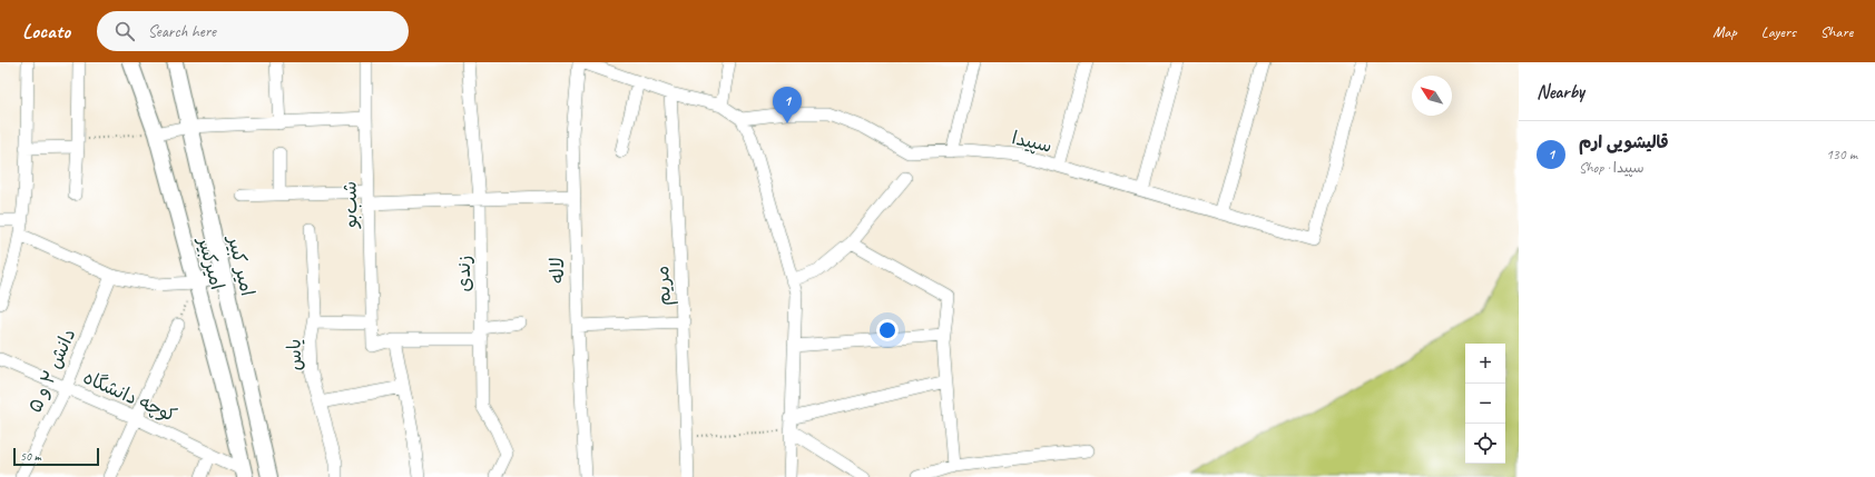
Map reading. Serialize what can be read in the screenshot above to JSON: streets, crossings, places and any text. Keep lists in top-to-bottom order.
{
  "streets": {
    "street": [
      "سپیدا",
      "شب‌بو",
      "امیرکبیر",
      "امیر کبیر",
      "لاله",
      "زندی",
      "مریم",
      "یاس",
      "دانش ۲ و ۵",
      "کوچه دانشگاه"
    ]
  },
  "crossings": [
    ["امیرکبیر", "کوچه دانشگاه"],
    ["دانش ۲ و ۵", "کوچه دانشگاه"]
  ],
  "scale_bar": "50 m",
  "north": "top left",
  "page": {
    "header": "Locato",
    "search": "Search here",
    "nav": ["Map", "Layers", "Share"],
    "heading": "Nearby",
    "pins": "1",
    "list": [
      {
        "mark": "1",
        "name": "قالیشویی ارم",
        "note": "Shop · سپیدا",
        "value": "130 m"
      }
    ],
    "map_buttons": ["+", "−"],
    "scale": "50 m"
  }
}
